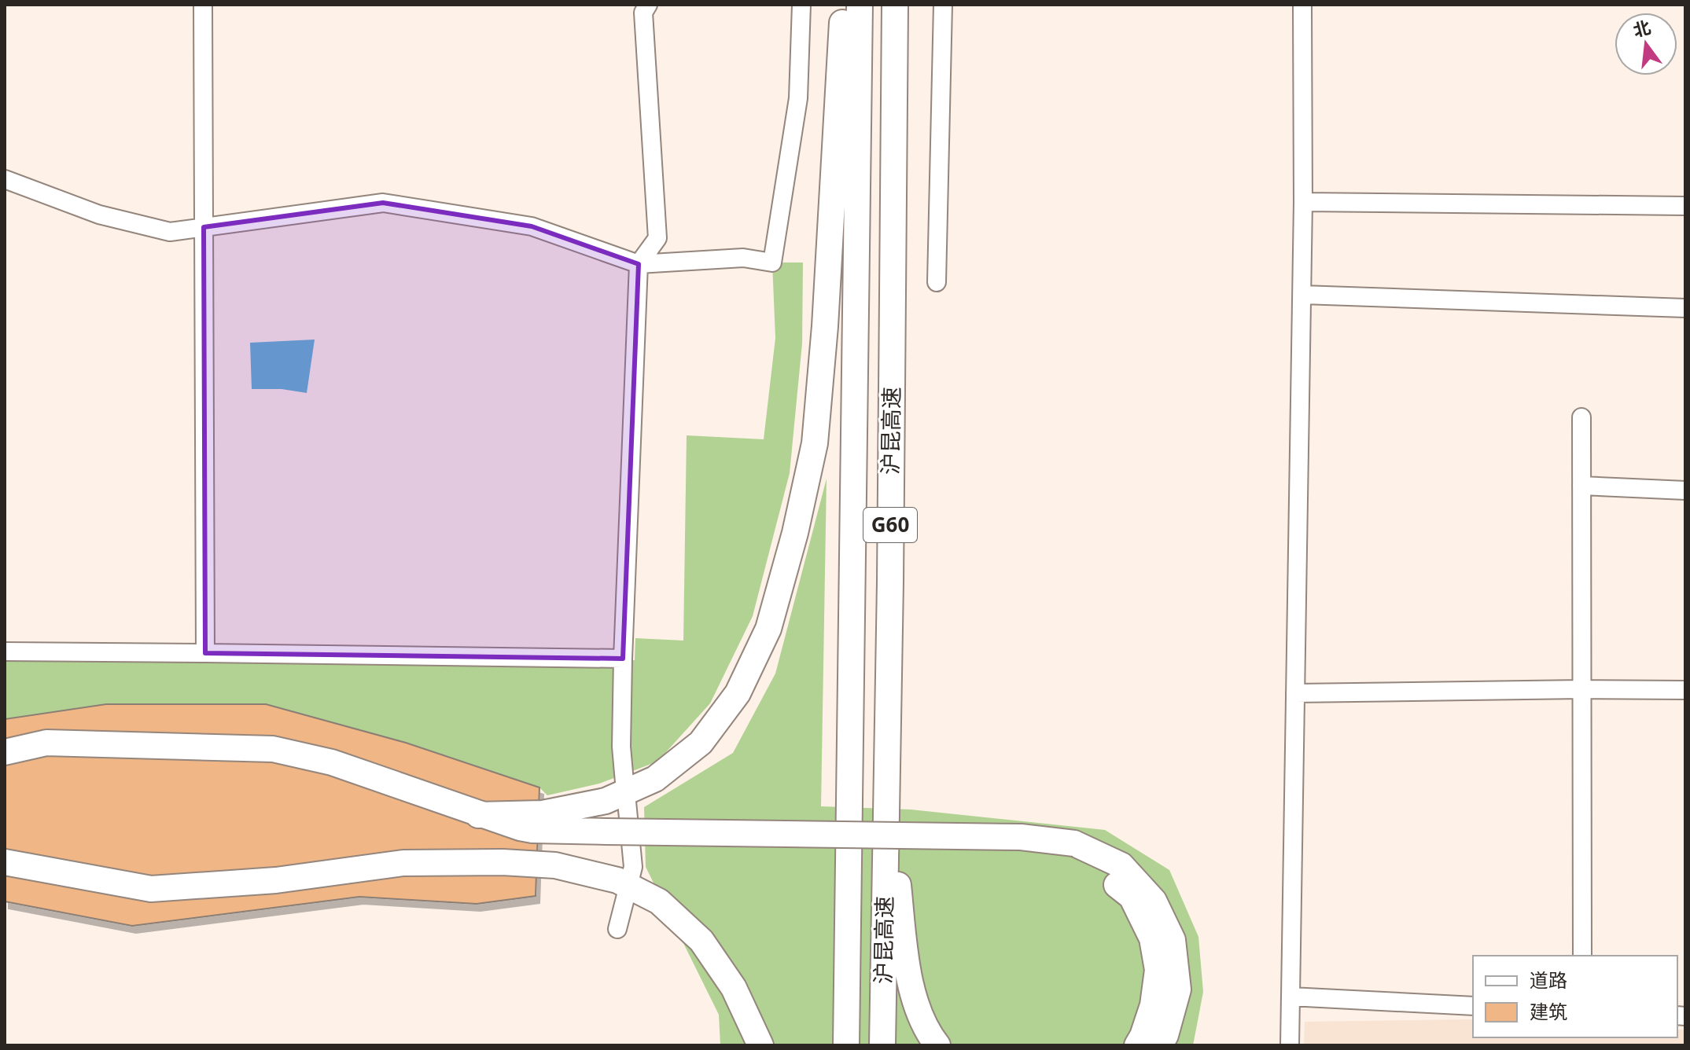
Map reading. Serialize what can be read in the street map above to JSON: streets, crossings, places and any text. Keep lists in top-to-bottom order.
{
  "streets": {
    "highway": ["沪昆高速", "G60"]
  },
  "legend": ["道路", "建筑"],
  "north": "top"
}
